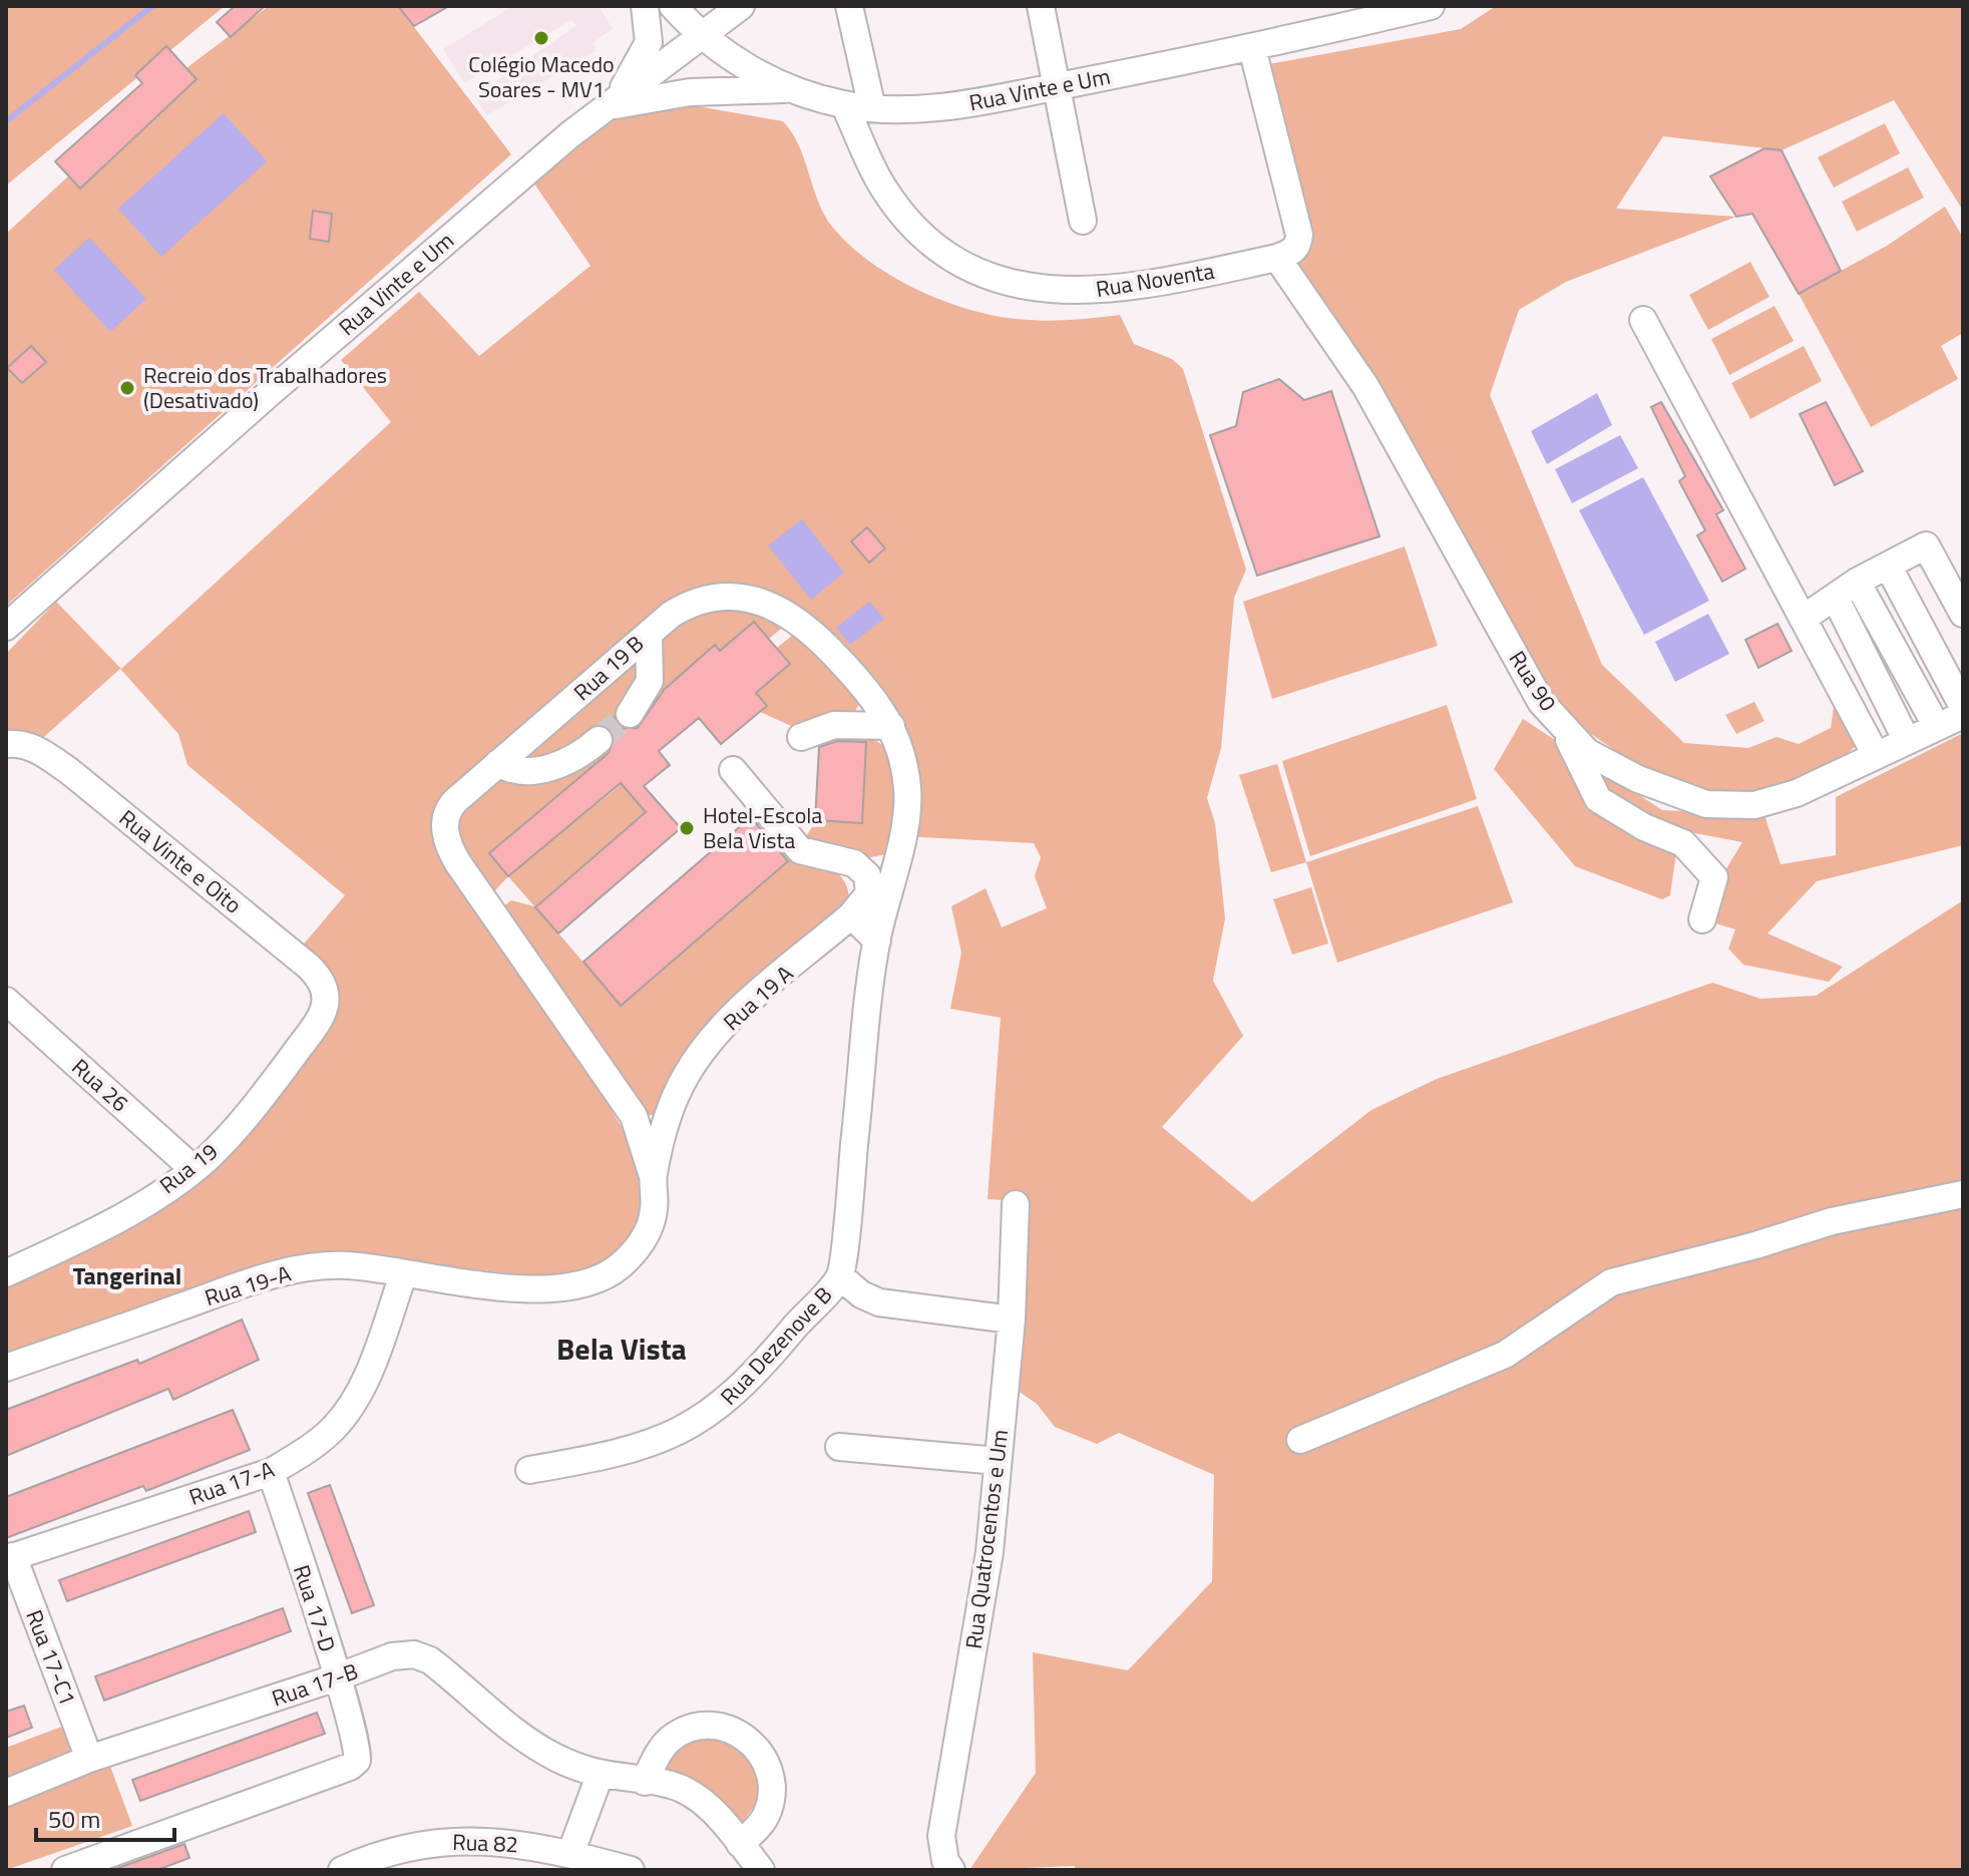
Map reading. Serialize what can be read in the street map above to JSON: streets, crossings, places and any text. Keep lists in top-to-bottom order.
{
  "streets": {
    "street": [
      "Rua Vinte e Um",
      "Rua Noventa",
      "Rua 19 B",
      "Rua 90",
      "Rua Vinte e Oito",
      "Rua 19 A",
      "Rua 26",
      "Rua 19",
      "Rua 19-A",
      "Rua Dezenove B",
      "Rua 17-A",
      "Rua Quatrocentos e Um",
      "Rua 17-D",
      "Rua 17-C1",
      "Rua 17-B",
      "Rua 82"
    ]
  },
  "crossings": [
    ["Rua Vinte e Um", "Rua Noventa"],
    ["Rua Noventa", "Rua 90"],
    ["Rua 19 B", "Rua 19 A"],
    ["Rua 19 B", "Rua 19-A"],
    ["Rua 19 B", "Rua Dezenove B"],
    ["Rua Vinte e Oito", "Rua 19"],
    ["Rua 19 A", "Rua 19-A"],
    ["Rua 26", "Rua 19"],
    ["Rua 19-A", "Rua 17-A"],
    ["Rua 17-A", "Rua 17-D"],
    ["Rua 17-A", "Rua 17-C1"],
    ["Rua 17-D", "Rua 17-B"],
    ["Rua 17-C1", "Rua 17-B"]
  ],
  "districts": ["Tangerinal", "Bela Vista"],
  "places": ["Colégio Macedo Soares - MV1", "Recreio dos Trabalhadores (Desativado)", "Hotel-Escola Bela Vista"],
  "scale_bar": "50 m"
}
